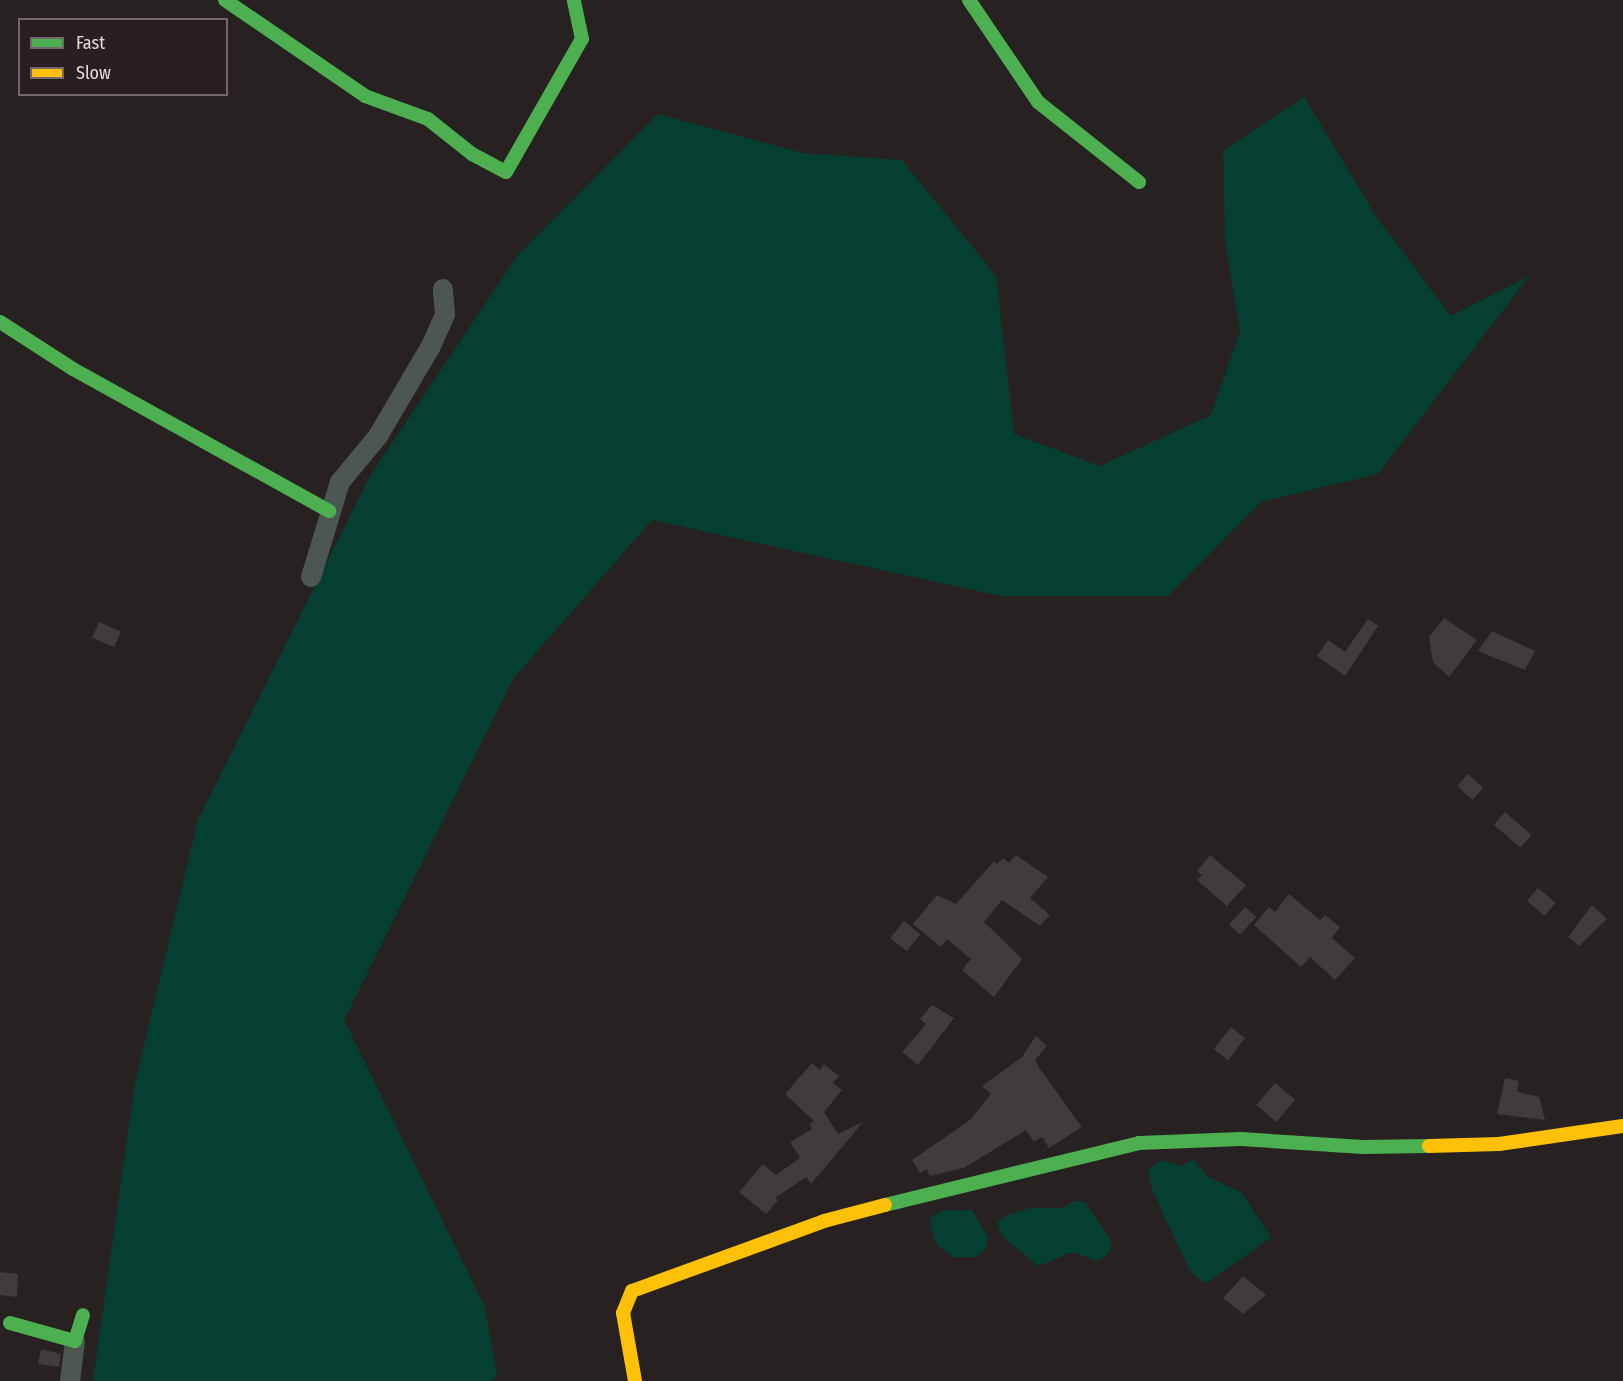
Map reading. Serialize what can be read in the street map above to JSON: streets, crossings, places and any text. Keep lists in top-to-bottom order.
{
  "legend": ["Fast", "Slow"]
}
